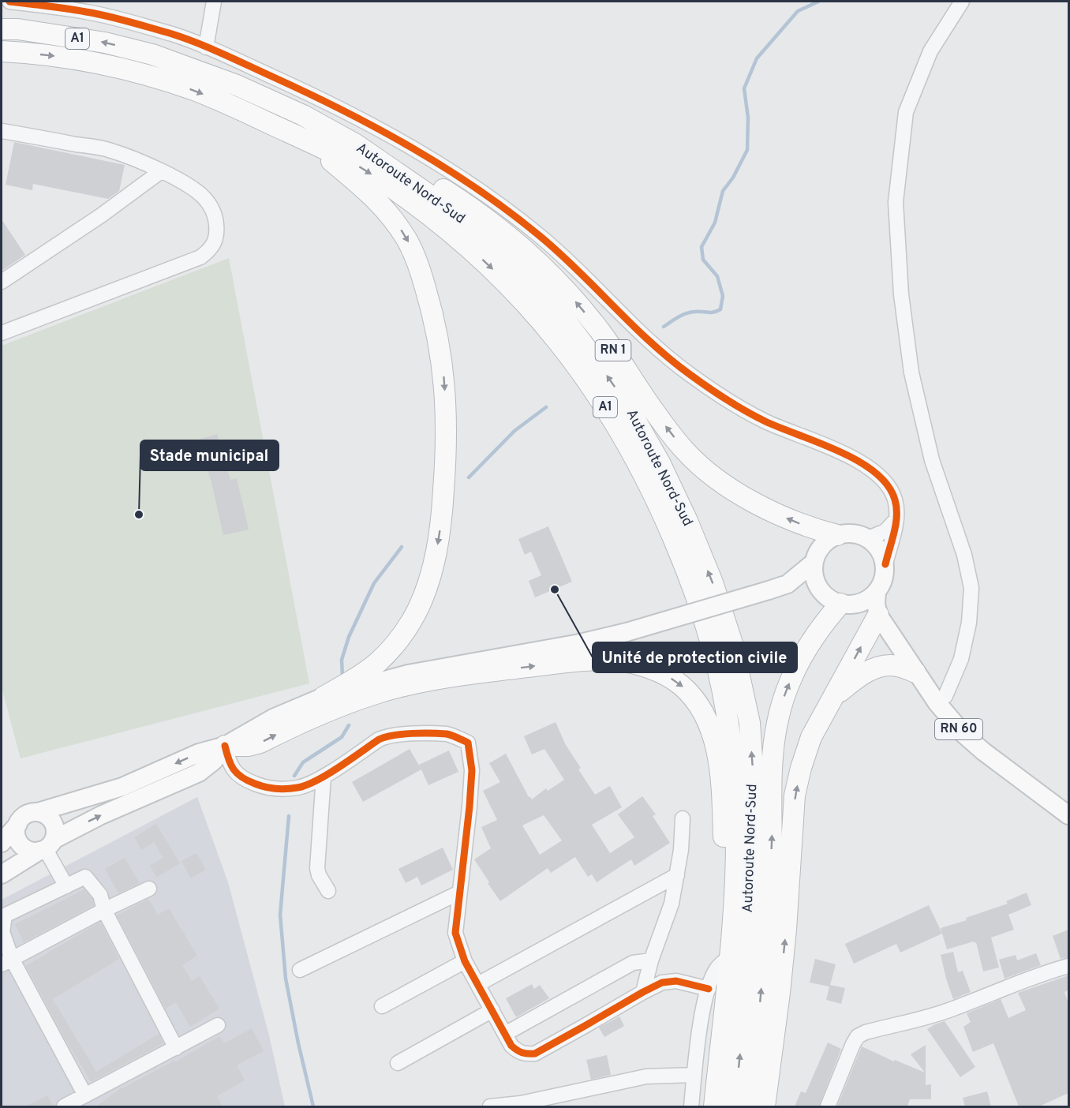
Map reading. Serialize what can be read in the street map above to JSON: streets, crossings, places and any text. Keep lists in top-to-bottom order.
{
  "streets": {
    "highway": ["A1", "Autoroute Nord-Sud", "RN 1"],
    "main road": ["RN 60"]
  },
  "crossings": [
    ["Autoroute Nord-Sud", "RN 1"],
    ["RN 1", "RN 60"]
  ],
  "places": ["Stade municipal", "Unité de protection civile"]
}
